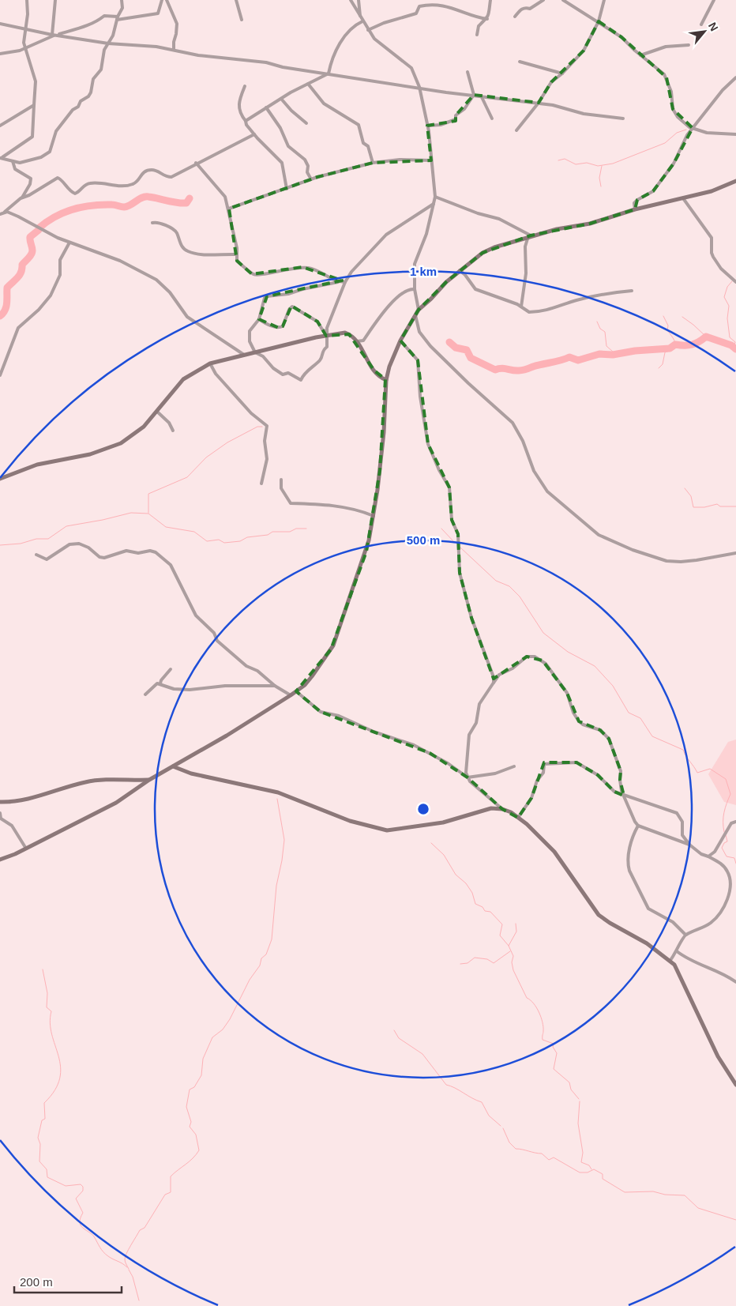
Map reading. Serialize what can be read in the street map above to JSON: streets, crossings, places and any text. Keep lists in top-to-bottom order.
{
  "scale_bar": "200 m",
  "north": "top right",
  "rings": ["1 km", "500 m"]
}
